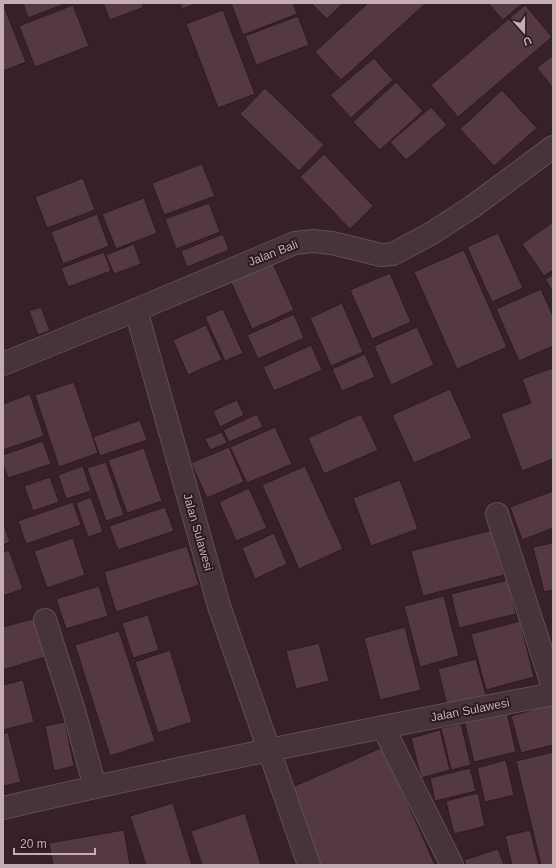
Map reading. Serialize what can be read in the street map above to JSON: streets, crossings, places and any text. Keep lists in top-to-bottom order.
{
  "streets": {
    "street": ["Jalan Bali", "Jalan Sulawesi"]
  },
  "crossings": [
    ["Jalan Bali", "Jalan Sulawesi"]
  ],
  "scale_bar": "20 m",
  "north": "bottom"
}
